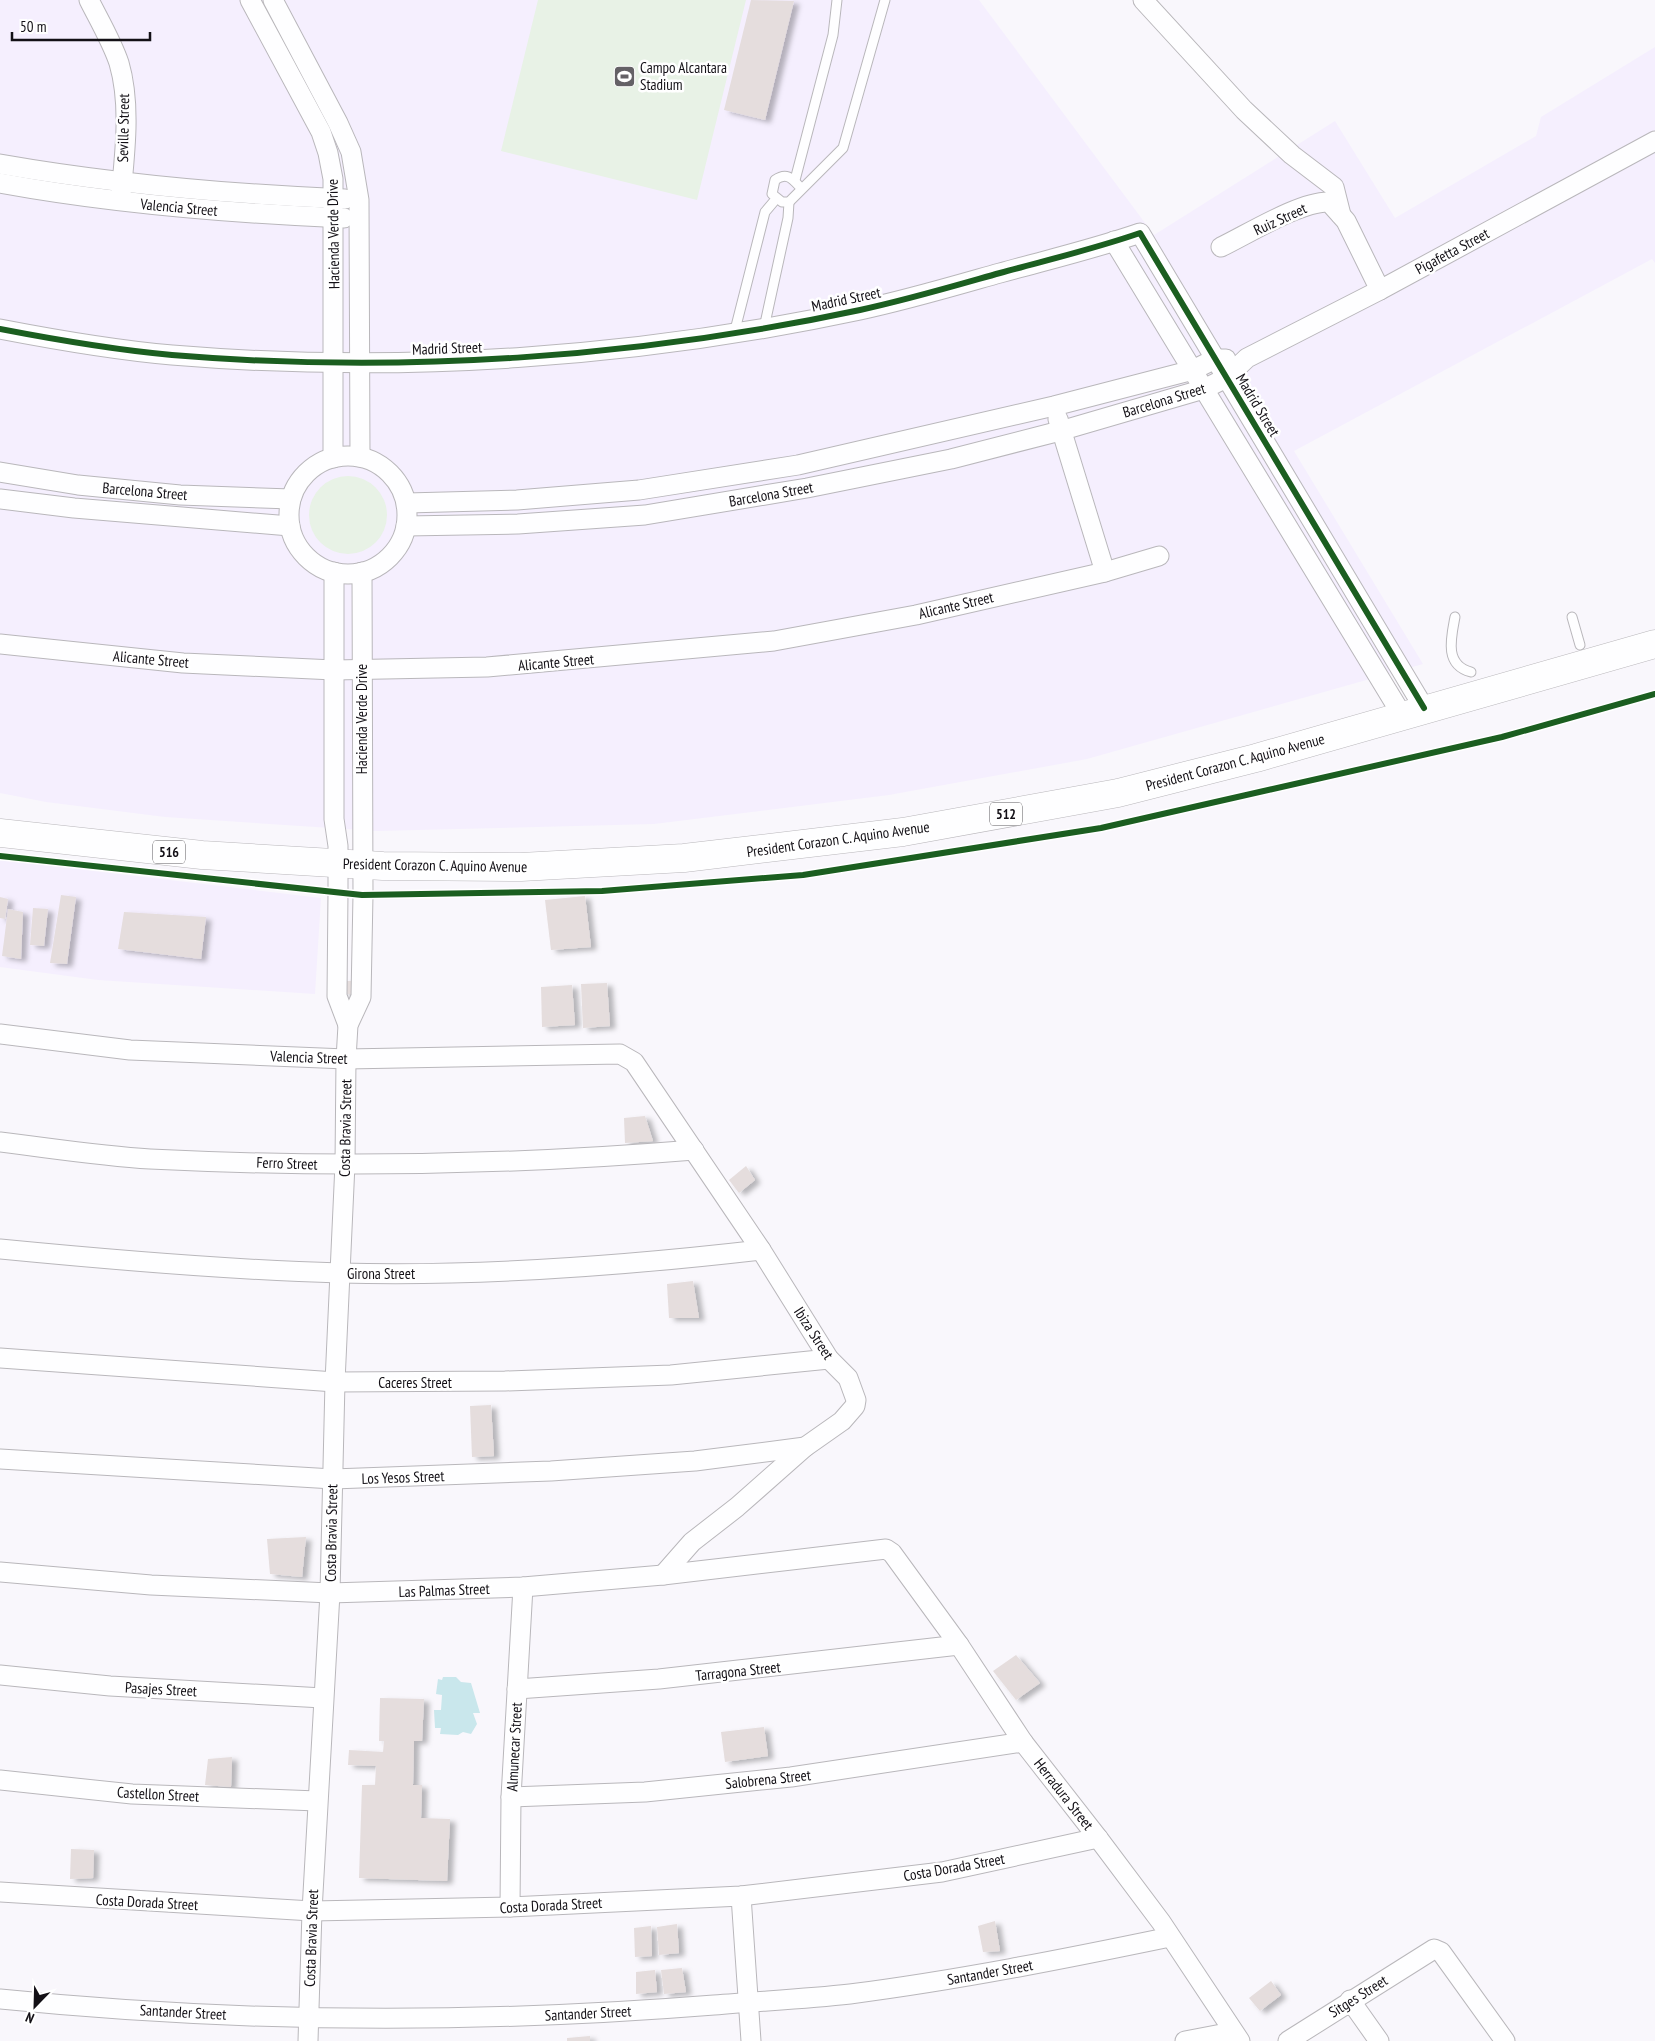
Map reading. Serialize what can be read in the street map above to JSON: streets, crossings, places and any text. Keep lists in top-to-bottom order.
{
  "streets": {
    "main road": ["President Corazon C. Aquino Avenue", "512", "516"],
    "street": [
      "Seville Street",
      "Valencia Street",
      "Ruiz Street",
      "Hacienda Verde Drive",
      "Pigafetta Street",
      "Madrid Street",
      "Barcelona Street",
      "Alicante Street",
      "Costa Bravia Street",
      "Ferro Street",
      "Girona Street",
      "Ibiza Street",
      "Caceres Street",
      "Los Yesos Street",
      "Las Palmas Street",
      "Tarragona Street",
      "Pasajes Street",
      "Almunecar Street",
      "Salobrena Street",
      "Castellon Street",
      "Herradura Street",
      "Costa Dorada Street",
      "Santander Street",
      "Sitges Street"
    ]
  },
  "crossings": [
    ["Seville Street", "Valencia Street"],
    ["Valencia Street", "Hacienda Verde Drive"],
    ["Valencia Street", "Costa Bravia Street"],
    ["Valencia Street", "Ibiza Street"],
    ["Ruiz Street", "Pigafetta Street"],
    ["Hacienda Verde Drive", "Madrid Street"],
    ["Hacienda Verde Drive", "Barcelona Street"],
    ["Hacienda Verde Drive", "Alicante Street"],
    ["Hacienda Verde Drive", "President Corazon C. Aquino Avenue"],
    ["Hacienda Verde Drive", "Costa Bravia Street"],
    ["Pigafetta Street", "Barcelona Street"],
    ["Madrid Street", "Barcelona Street"],
    ["Madrid Street", "President Corazon C. Aquino Avenue"],
    ["President Corazon C. Aquino Avenue", "Costa Bravia Street"],
    ["Costa Bravia Street", "Ferro Street"],
    ["Costa Bravia Street", "Girona Street"],
    ["Costa Bravia Street", "Caceres Street"],
    ["Costa Bravia Street", "Los Yesos Street"],
    ["Costa Bravia Street", "Las Palmas Street"],
    ["Costa Bravia Street", "Pasajes Street"],
    ["Costa Bravia Street", "Castellon Street"],
    ["Costa Bravia Street", "Costa Dorada Street"],
    ["Costa Bravia Street", "Santander Street"],
    ["Ferro Street", "Ibiza Street"],
    ["Girona Street", "Ibiza Street"],
    ["Ibiza Street", "Caceres Street"],
    ["Ibiza Street", "Los Yesos Street"],
    ["Ibiza Street", "Las Palmas Street"],
    ["Las Palmas Street", "Almunecar Street"],
    ["Las Palmas Street", "Herradura Street"],
    ["Tarragona Street", "Almunecar Street"],
    ["Tarragona Street", "Herradura Street"],
    ["Almunecar Street", "Salobrena Street"],
    ["Almunecar Street", "Costa Dorada Street"],
    ["Salobrena Street", "Herradura Street"],
    ["Herradura Street", "Costa Dorada Street"],
    ["Herradura Street", "Santander Street"]
  ],
  "places": {
    "sports": ["Campo Alcantara Stadium"]
  },
  "scale_bar": "50 m",
  "north": "bottom left"
}
